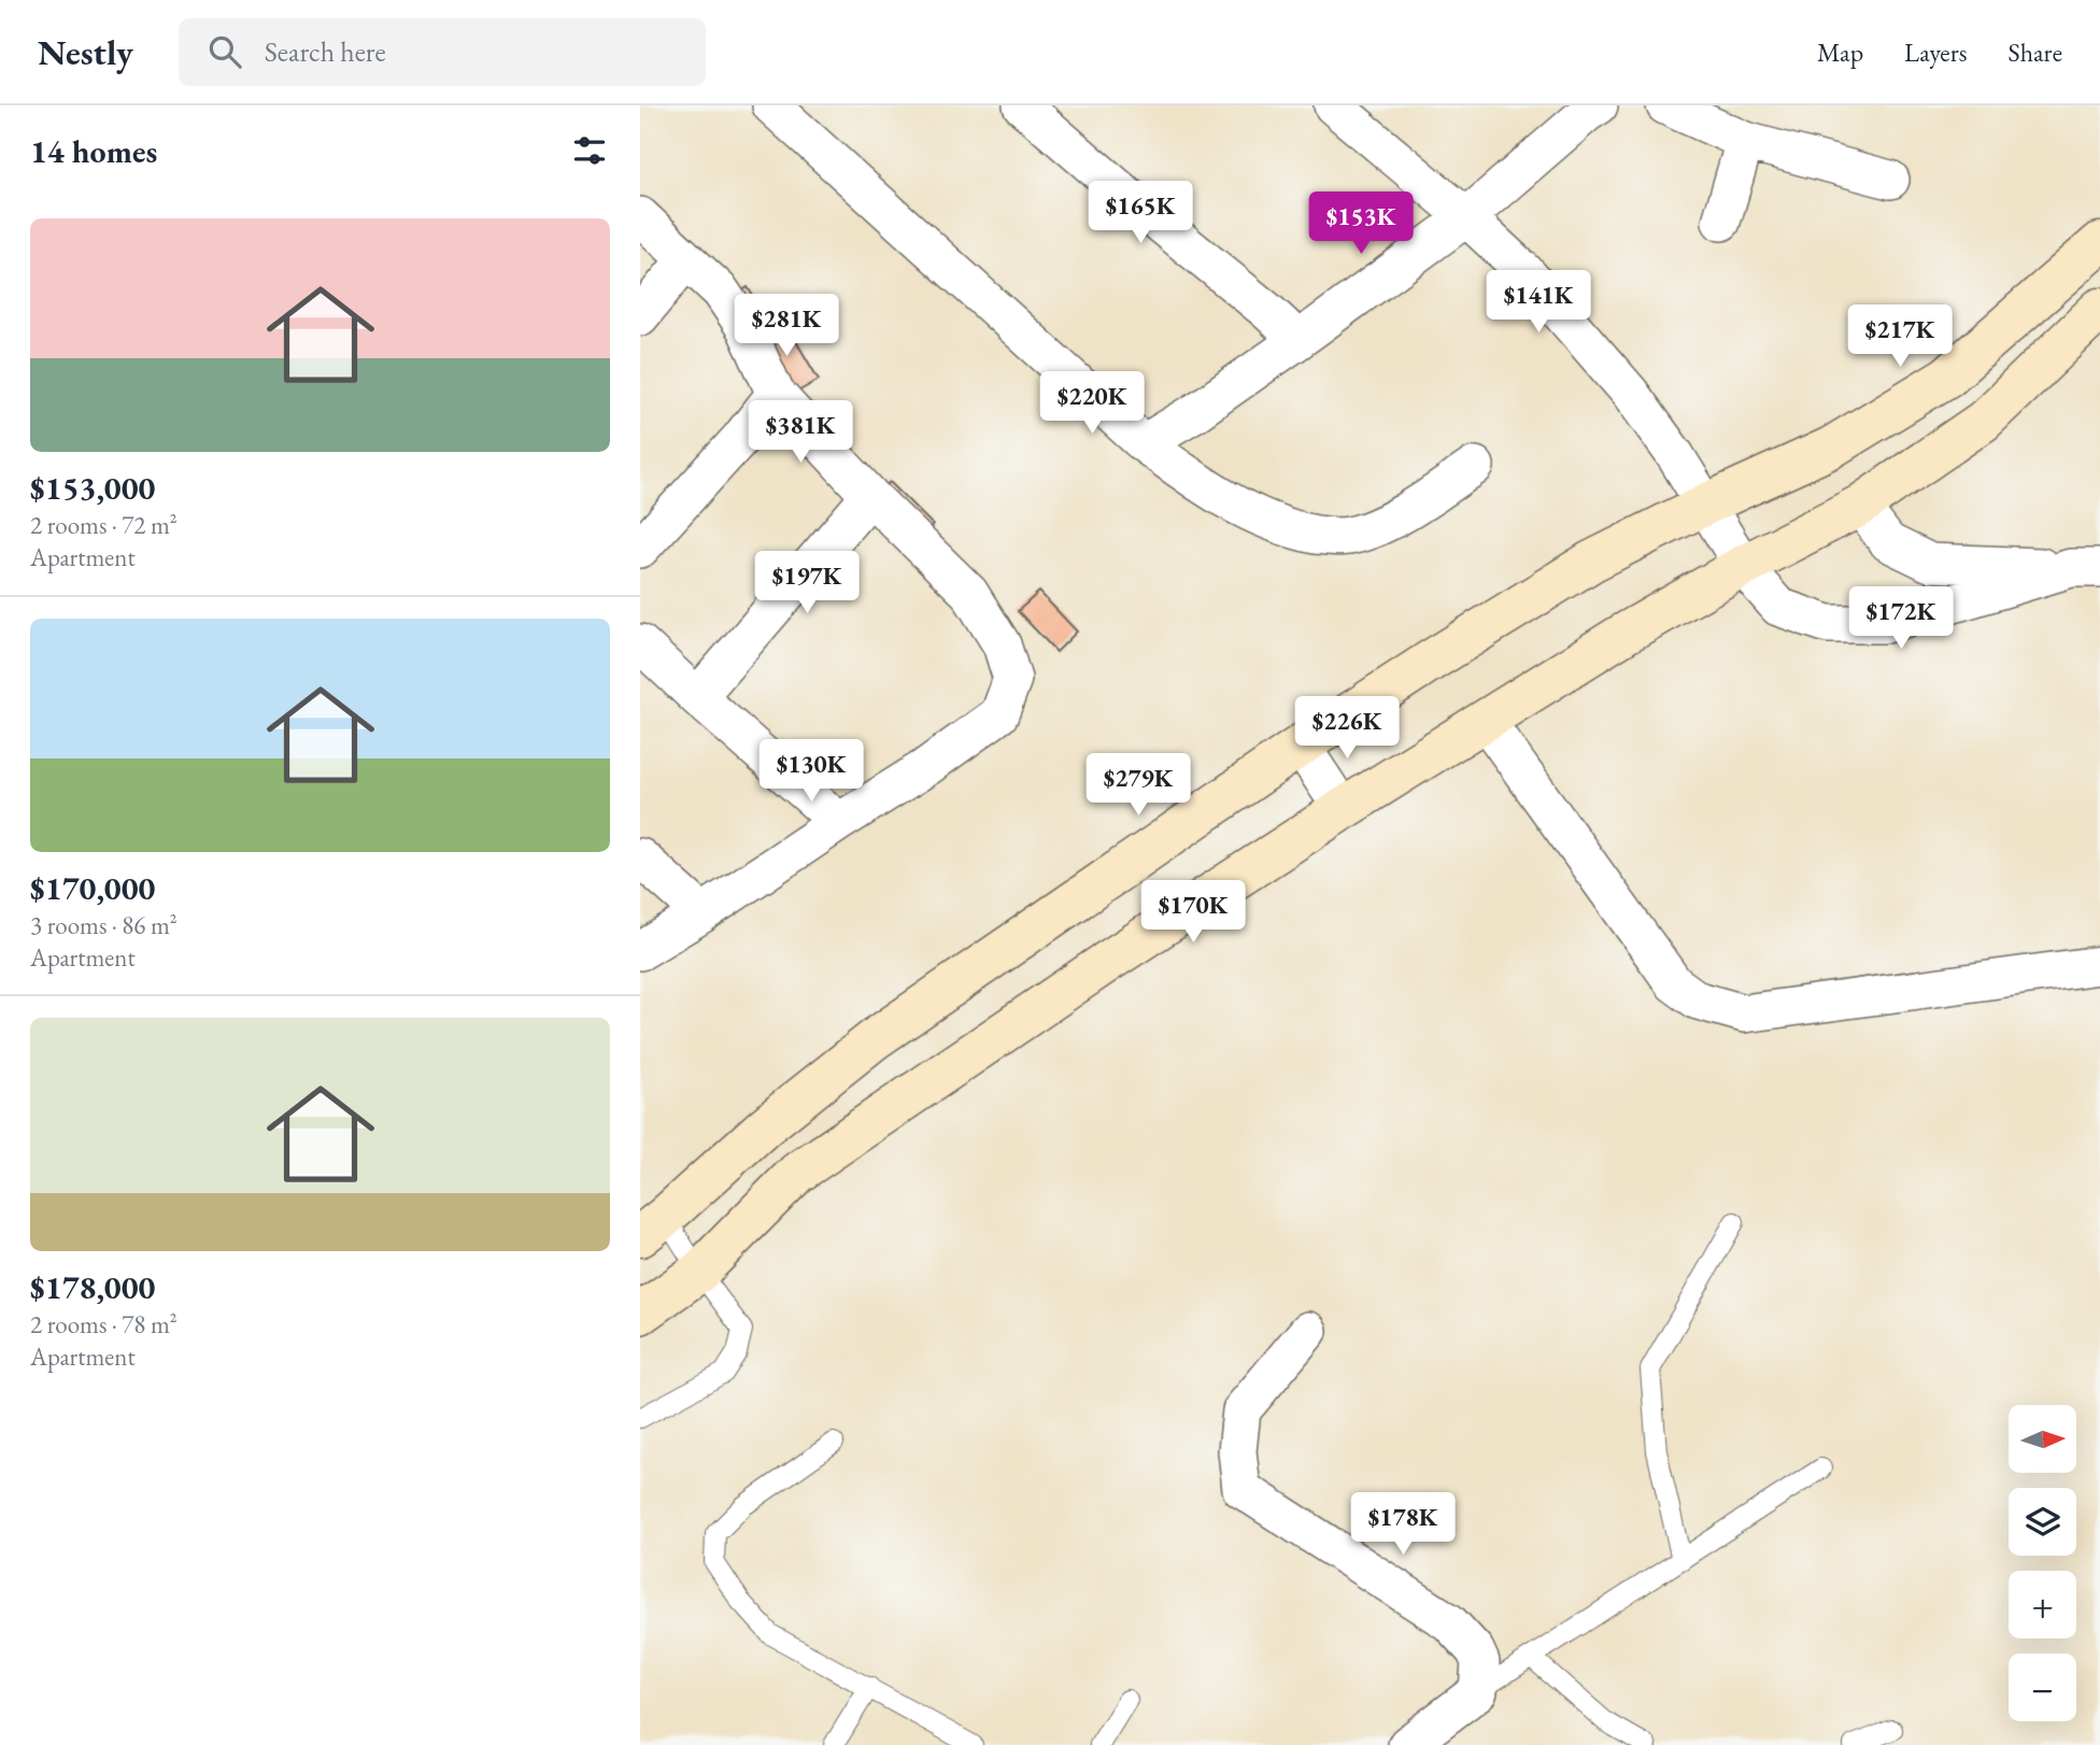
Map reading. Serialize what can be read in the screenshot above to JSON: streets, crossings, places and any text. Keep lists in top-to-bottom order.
{
  "north": "right",
  "page": {
    "header": "Nestly",
    "search": "Search here",
    "nav": ["Map", "Layers", "Share"],
    "heading": "14 homes",
    "price": [
      "$165K",
      "$153K",
      "$141K",
      "$281K",
      "$217K",
      "$220K",
      "$381K",
      "$197K",
      "$172K",
      "$226K",
      "$130K",
      "$279K",
      "$170K",
      "$178K"
    ],
    "list": [
      {
        "name": "$153,000",
        "note": "2 rooms · 72 m² · Apartment"
      },
      {
        "name": "$170,000",
        "note": "3 rooms · 86 m² · Apartment"
      },
      {
        "name": "$178,000",
        "note": "2 rooms · 78 m² · Apartment"
      }
    ],
    "map_buttons": ["+", "−"]
  }
}
